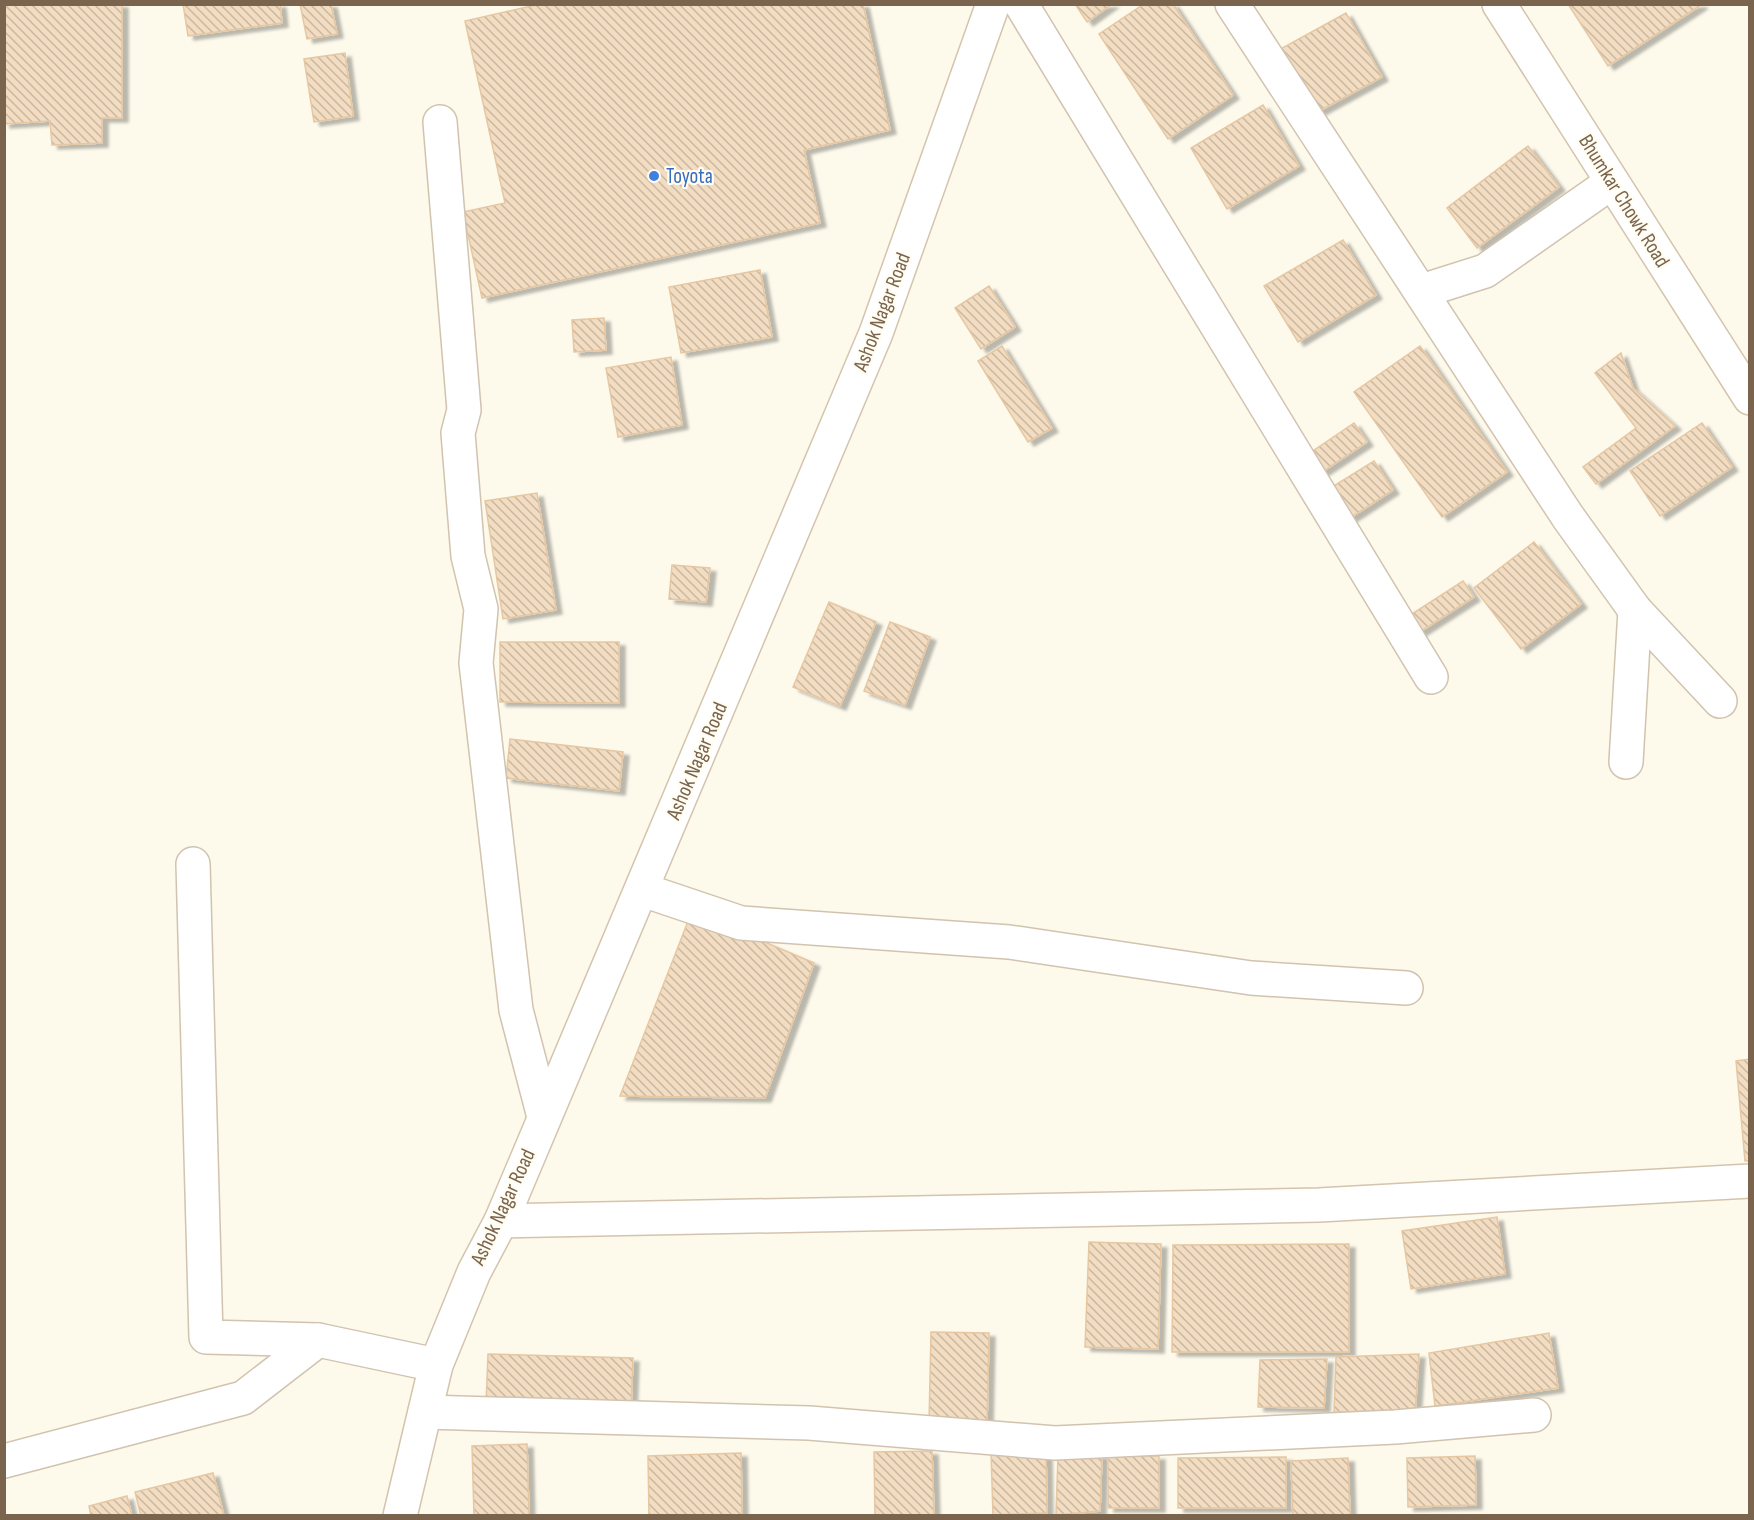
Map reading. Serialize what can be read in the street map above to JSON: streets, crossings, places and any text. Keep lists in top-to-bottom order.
{
  "streets": {
    "street": ["Bhumkar Chowk Road", "Ashok Nagar Road"]
  },
  "places": ["Toyota"]
}
